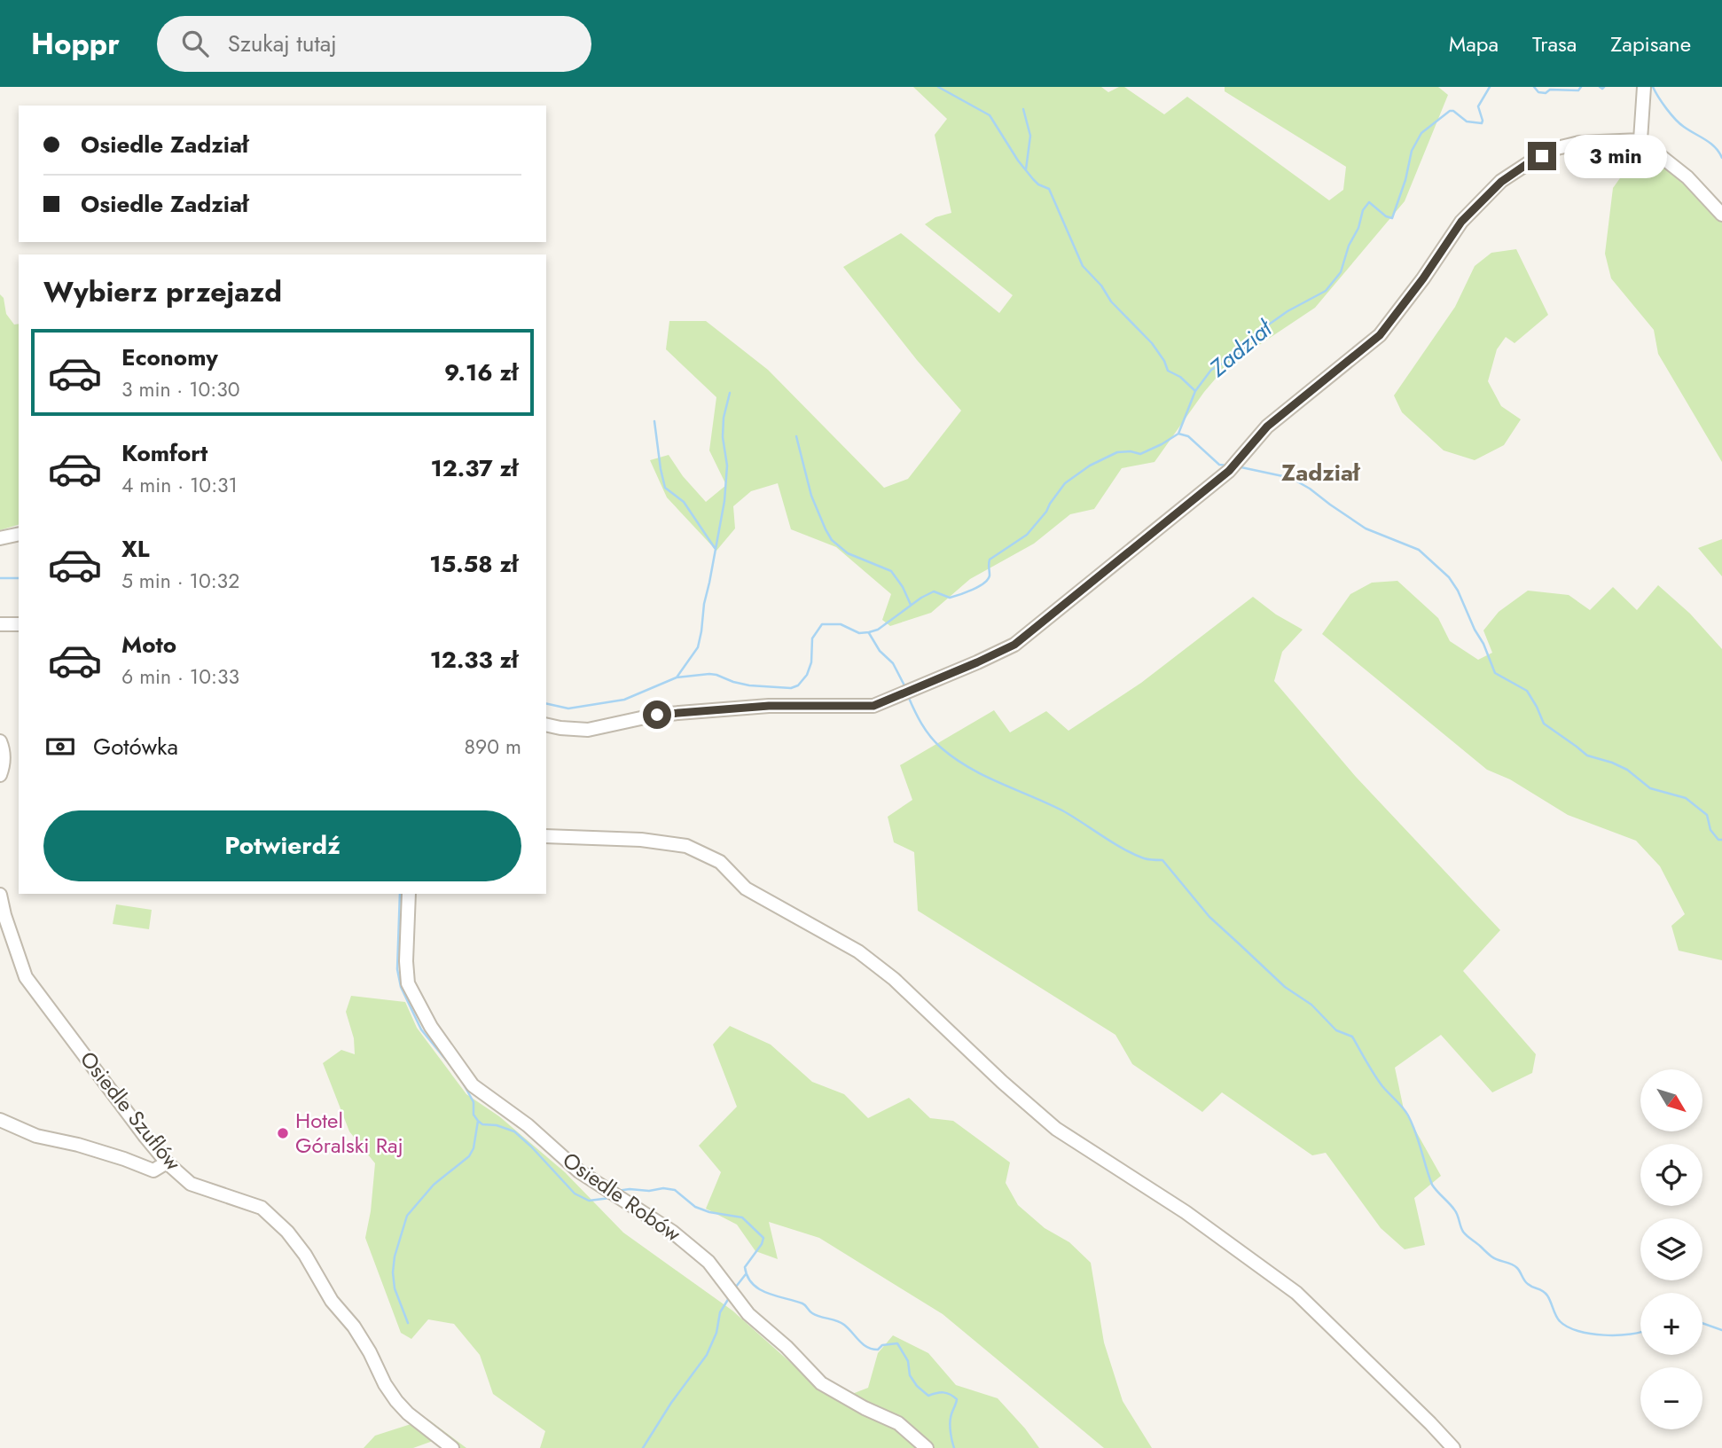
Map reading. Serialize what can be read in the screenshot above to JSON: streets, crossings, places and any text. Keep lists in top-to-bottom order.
{
  "streets": {
    "street": ["Osiedle Szuflów", "Osiedle Robów"]
  },
  "districts": ["Zadział"],
  "water": ["Zadział"],
  "places": ["Hotel Góralski Raj"],
  "north": "bottom right",
  "page": {
    "header": "Hoppr",
    "search": "Szukaj tutaj",
    "nav": ["Mapa", "Trasa", "Zapisane"],
    "banner": ["Osiedle Zadział", "Osiedle Zadział"],
    "bubble": "3 min",
    "heading": "Wybierz przejazd",
    "list": [
      {
        "name": "Economy",
        "note": "3 min · 10:30",
        "value": "9.16 zł"
      },
      {
        "name": "Komfort",
        "note": "4 min · 10:31",
        "value": "12.37 zł"
      },
      {
        "name": "XL",
        "note": "5 min · 10:32",
        "value": "15.58 zł"
      },
      {
        "name": "Moto",
        "note": "6 min · 10:33",
        "value": "12.33 zł"
      }
    ],
    "pay": ["Gotówka", "890 m"],
    "buttons": "Potwierdź",
    "map_buttons": ["+", "−"]
  }
}
